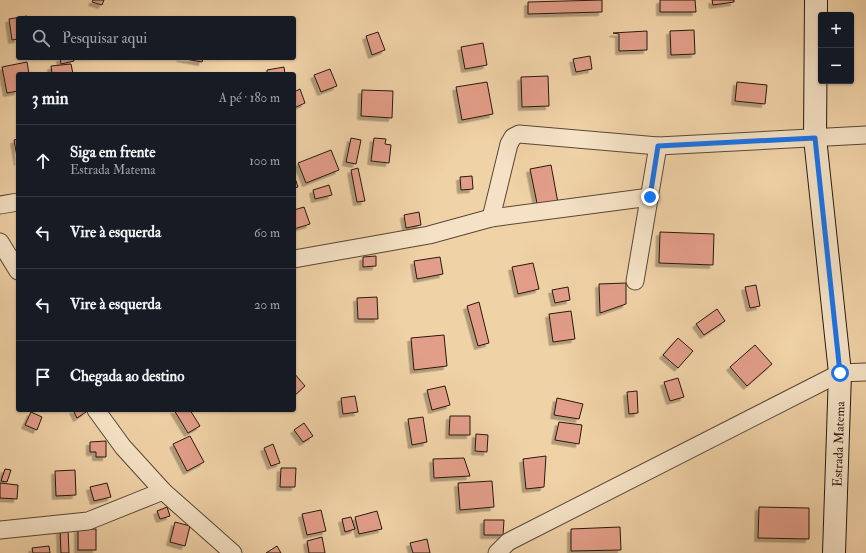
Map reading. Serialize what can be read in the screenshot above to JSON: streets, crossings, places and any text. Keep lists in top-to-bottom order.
{
  "streets": {
    "street": ["Estrada Matema"]
  },
  "page": {
    "map_buttons": ["+", "−"],
    "search": "Pesquisar aqui",
    "heading": ["3 min", "A pé · 180 m"],
    "list": [
      ["Siga em frente", "Estrada Matema", "100 m"],
      ["Vire à esquerda", "60 m"],
      ["Vire à esquerda", "20 m"],
      "Chegada ao destino"
    ]
  }
}
